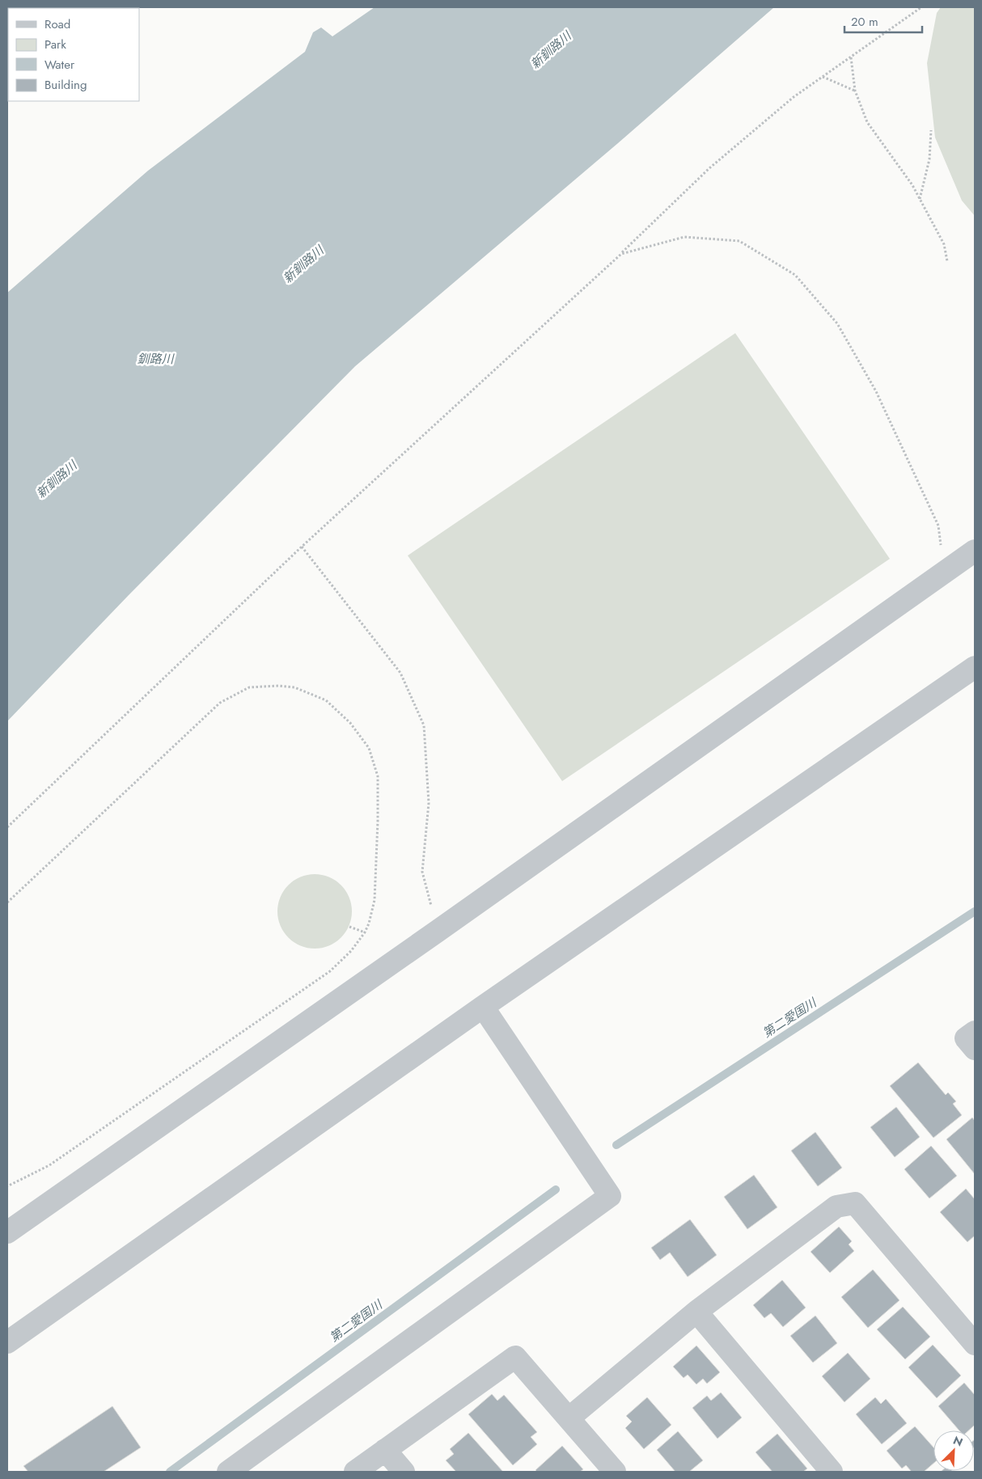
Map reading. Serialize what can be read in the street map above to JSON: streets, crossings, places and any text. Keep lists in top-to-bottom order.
{
  "water": ["新釧路川", "釧路川", "第二愛国川"],
  "legend": [
    "Road",
    "Park",
    "Water",
    "Building"
  ],
  "scale_bar": "20 m",
  "north": "top right"
}
